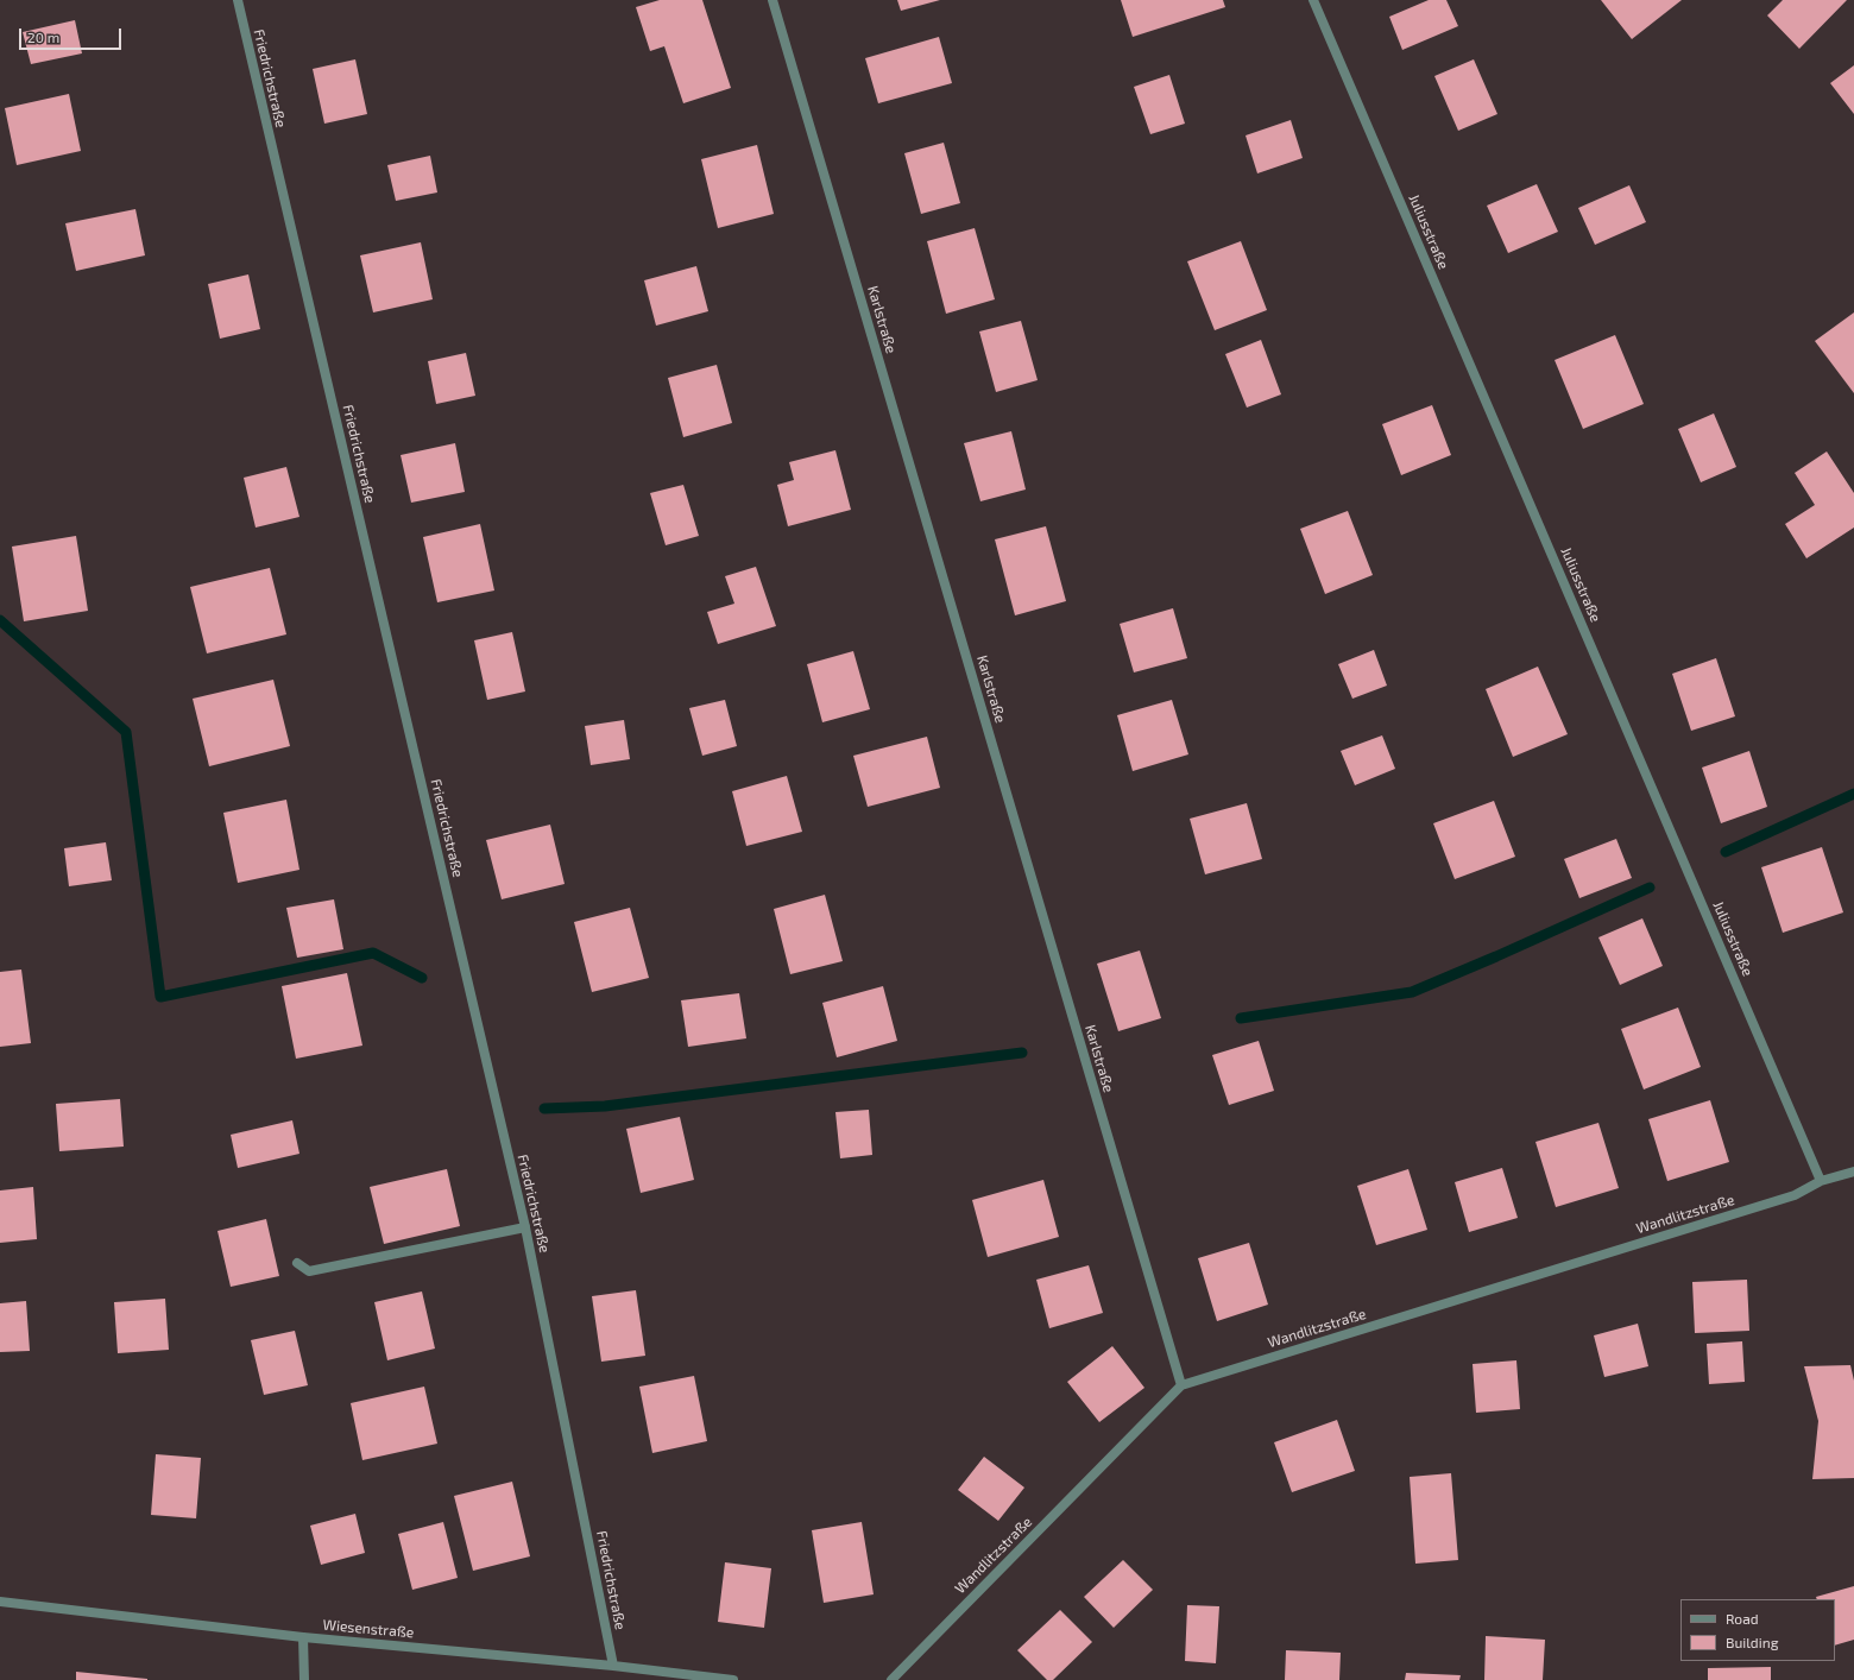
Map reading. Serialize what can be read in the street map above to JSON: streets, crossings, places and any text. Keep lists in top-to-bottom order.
{
  "streets": {
    "street": [
      "Friedrichstraße",
      "Juliusstraße",
      "Karlstraße",
      "Wandlitzstraße",
      "Wiesenstraße"
    ]
  },
  "crossings": [
    ["Friedrichstraße", "Wiesenstraße"],
    ["Juliusstraße", "Wandlitzstraße"],
    ["Karlstraße", "Wandlitzstraße"]
  ],
  "legend": ["Road", "Building"],
  "scale_bar": "20 m"
}
